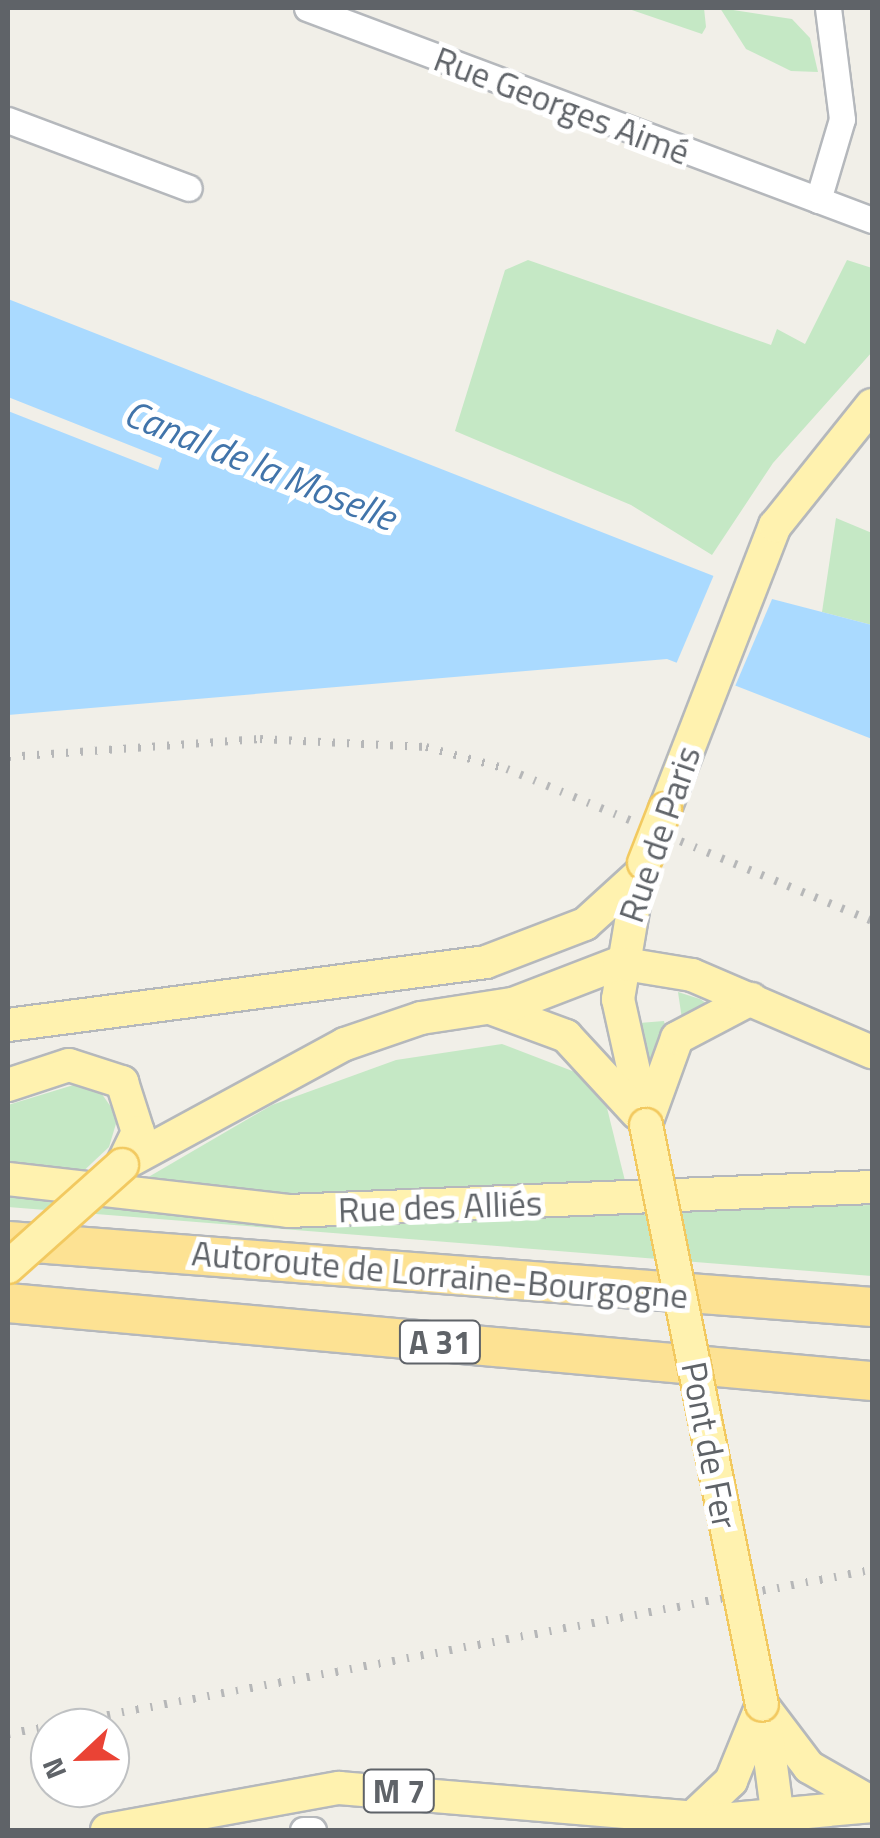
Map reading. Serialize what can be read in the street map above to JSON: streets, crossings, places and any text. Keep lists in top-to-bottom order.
{
  "streets": {
    "highway": ["Autoroute de Lorraine-Bourgogne", "A 31"],
    "main road": [
      "Rue de Paris",
      "Rue des Alliés",
      "Pont de Fer",
      "M 7"
    ],
    "street": ["Rue Georges Aimé"]
  },
  "crossings": [
    ["Rue de Paris", "Pont de Fer"],
    ["Pont de Fer", "M 7"]
  ],
  "water": ["Canal de la Moselle"],
  "north": "left"
}
